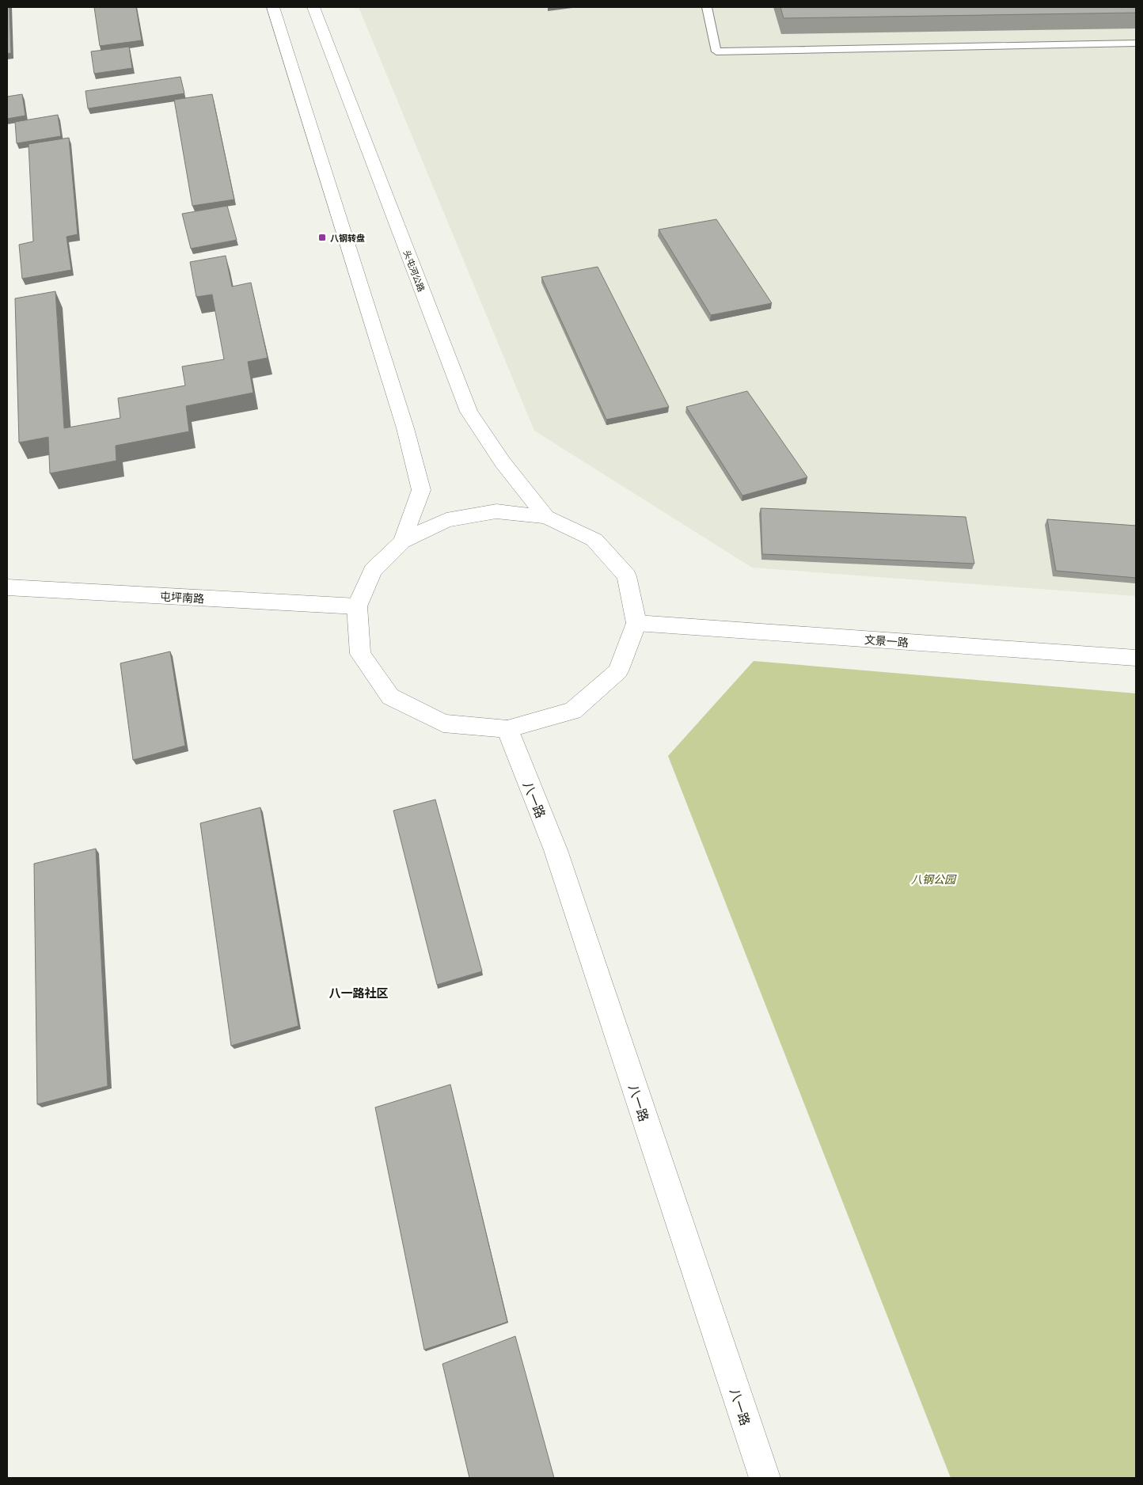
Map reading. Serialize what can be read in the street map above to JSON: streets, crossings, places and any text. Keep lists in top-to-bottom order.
{
  "streets": {
    "main road": [
      "头屯河公路",
      "屯坪南路",
      "文景一路",
      "八一路"
    ]
  },
  "districts": ["八一路社区"],
  "parks": ["八钢公园"],
  "places": {
    "transit": ["八钢转盘"]
  }
}
